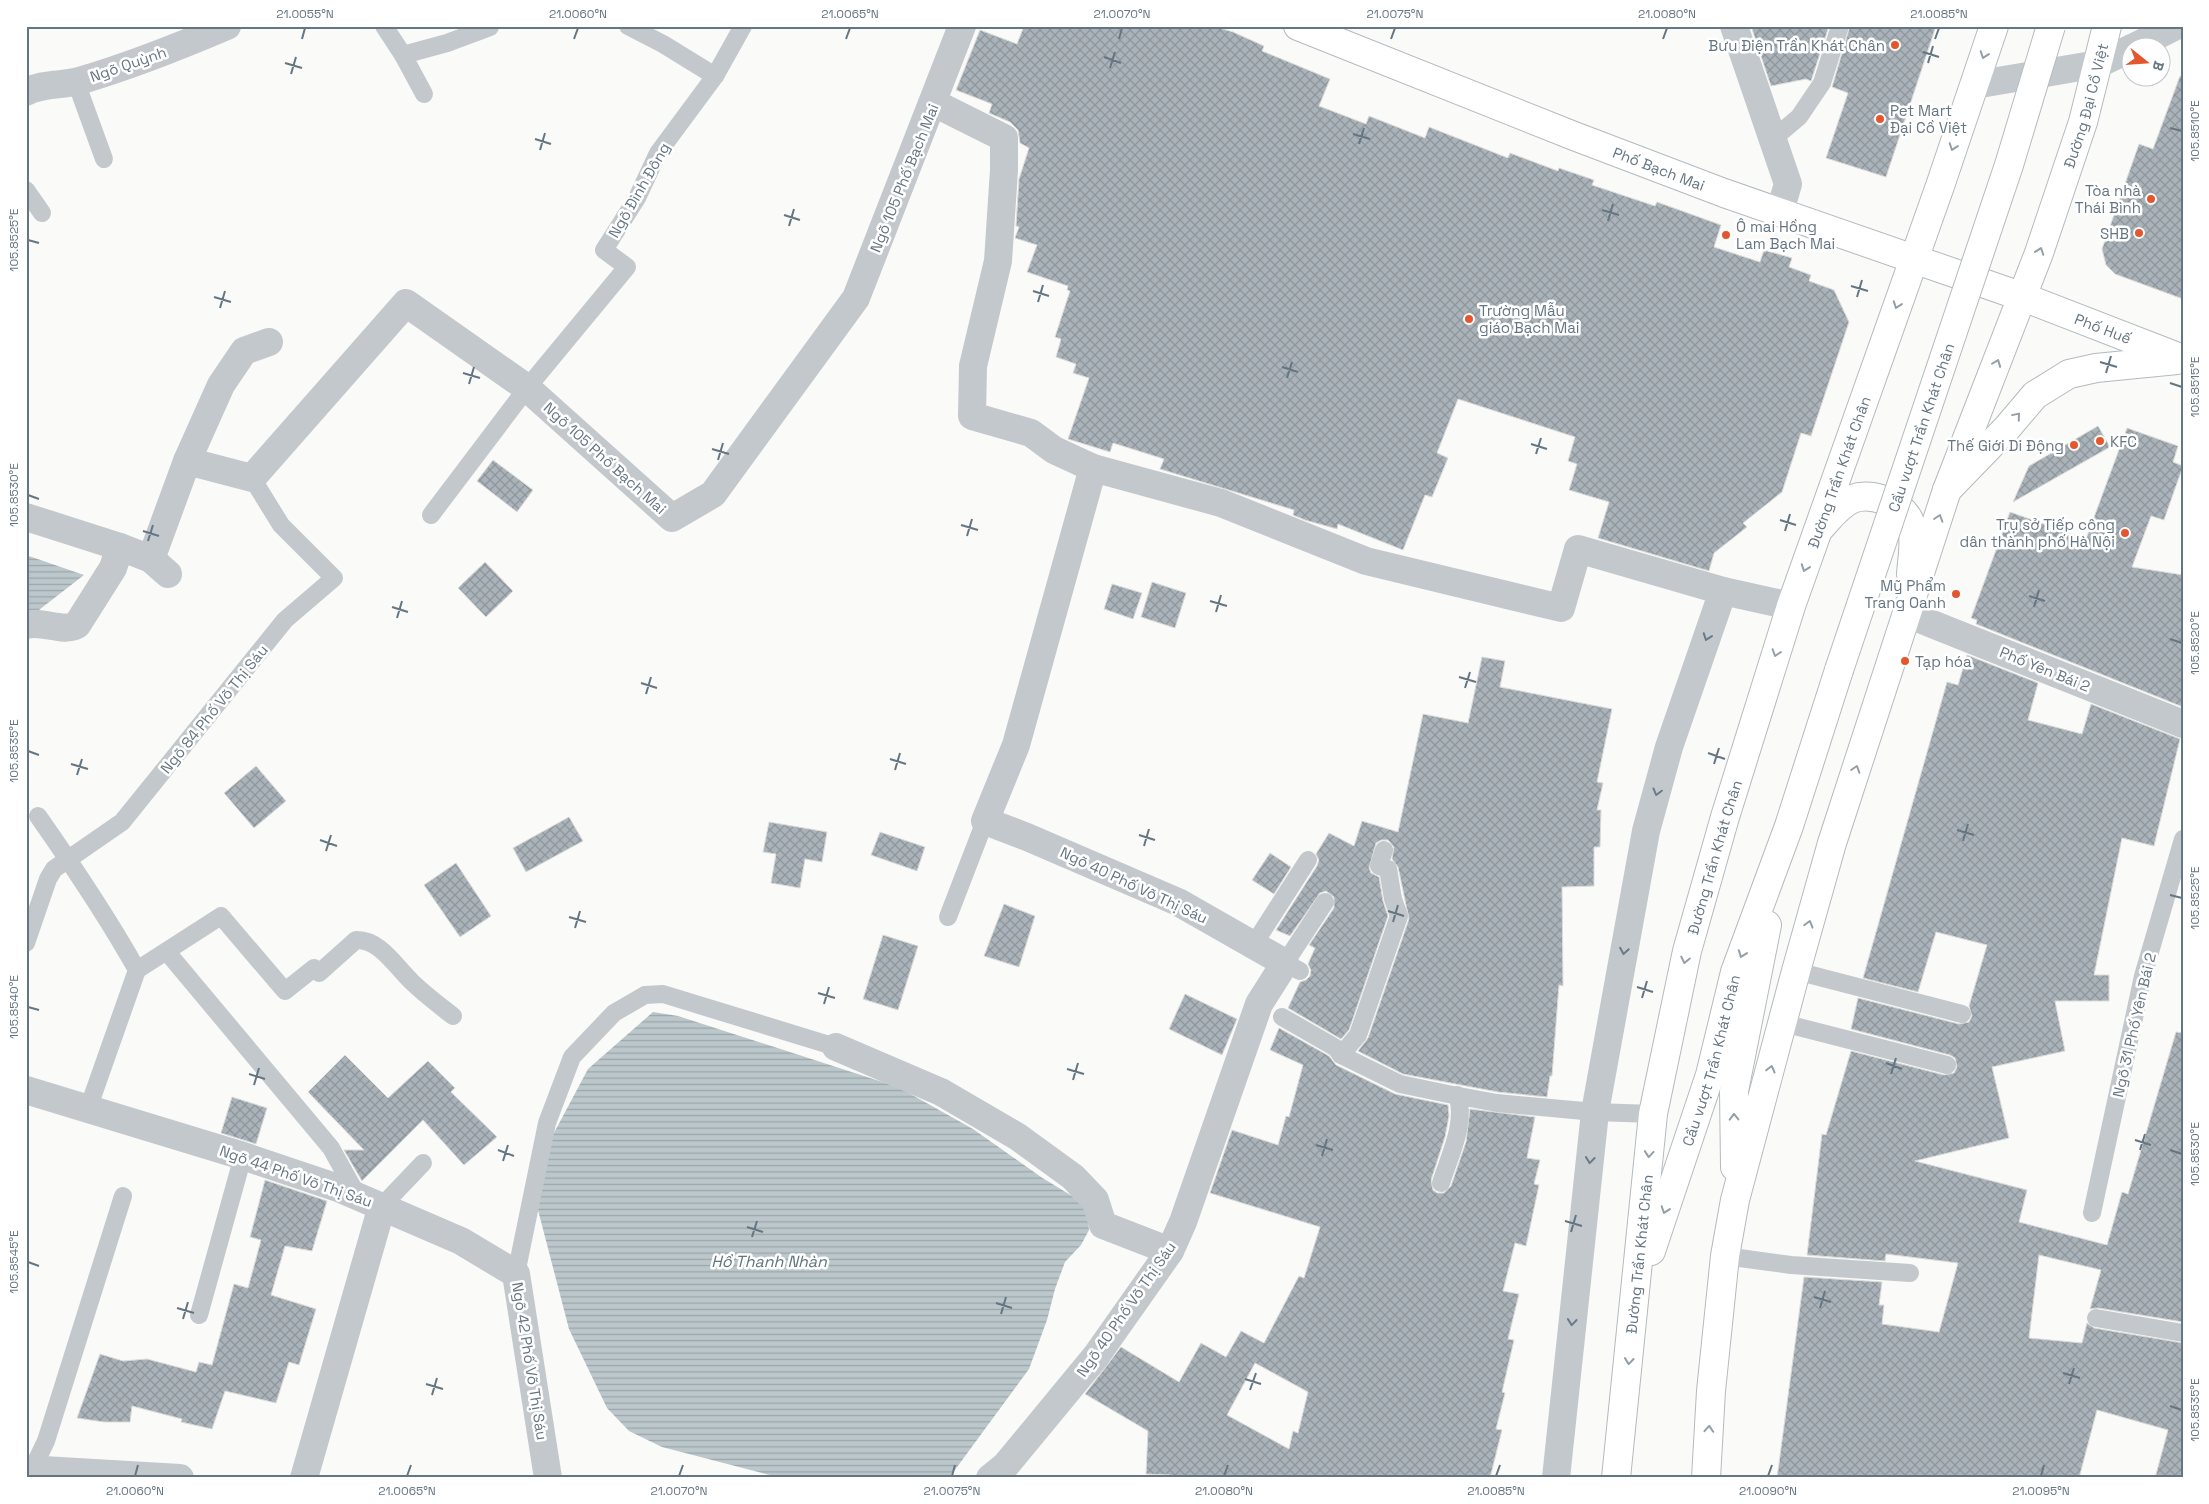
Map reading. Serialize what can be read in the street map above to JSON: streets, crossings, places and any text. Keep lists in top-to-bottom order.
{
  "streets": {
    "main road": [
      "Đường Đại Cồ Việt",
      "Phố Bạch Mai",
      "Phố Huế",
      "Cầu vượt Trần Khát Chân",
      "Đường Trần Khát Chân"
    ],
    "street": [
      "Ngõ Quỳnh",
      "Ngõ 105 Phố Bạch Mai",
      "Phố Yên Bái 2",
      "Ngõ 40 Phố Võ Thị Sáu",
      "Ngõ 44 Phố Võ Thị Sáu",
      "Ngõ 42 Phố Võ Thị Sáu"
    ],
    "lane": ["Ngõ Đình Đông", "Ngõ 84 Phố Võ Thị Sáu", "Ngõ 31 Phố Yên Bái 2"]
  },
  "crossings": [
    ["Đường Đại Cồ Việt", "Phố Bạch Mai"],
    ["Đường Đại Cồ Việt", "Phố Huế"],
    ["Phố Bạch Mai", "Phố Huế"],
    ["Phố Bạch Mai", "Đường Trần Khát Chân"],
    ["Ngõ 105 Phố Bạch Mai", "Ngõ Đình Đông"],
    ["Ngõ 105 Phố Bạch Mai", "Ngõ 84 Phố Võ Thị Sáu"],
    ["Cầu vượt Trần Khát Chân", "Đường Trần Khát Chân"],
    ["Ngõ 44 Phố Võ Thị Sáu", "Ngõ 42 Phố Võ Thị Sáu"]
  ],
  "water": ["Hồ Thanh Nhàn"],
  "places": [
    "Bưu Điện Trần Khát Chân",
    "Pet Mart Đại Cồ Việt",
    "Tòa nhà Thái Bình",
    "SHB",
    "Ô mai Hồng Lam Bạch Mai",
    "Trường Mẫu giáo Bạch Mai",
    "KFC",
    "Thế Giới Di Động",
    "Trụ sở Tiếp công dân thành phố Hà Nội",
    "Mỹ Phẩm Trang Oanh",
    "Tạp hóa"
  ],
  "north": "right",
  "coordinates": [
    "21.0055°N",
    "21.0060°N",
    "21.0065°N",
    "21.0070°N",
    "21.0075°N",
    "21.0080°N",
    "21.0085°N",
    "105.8510°E",
    "105.8525°E",
    "105.8515°E",
    "105.8530°E",
    "105.8520°E",
    "105.8535°E",
    "105.8540°E",
    "105.8545°E",
    "21.0090°N",
    "21.0095°N"
  ]
}
